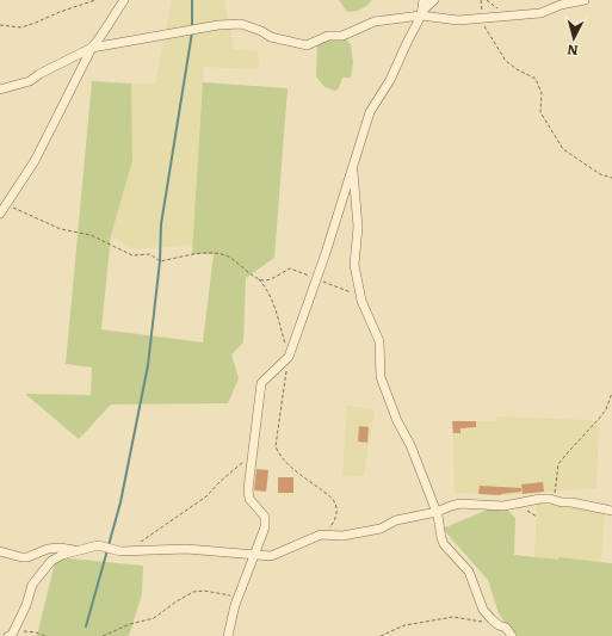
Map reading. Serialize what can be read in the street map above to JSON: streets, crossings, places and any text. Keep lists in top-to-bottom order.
{
  "north": "bottom"
}
